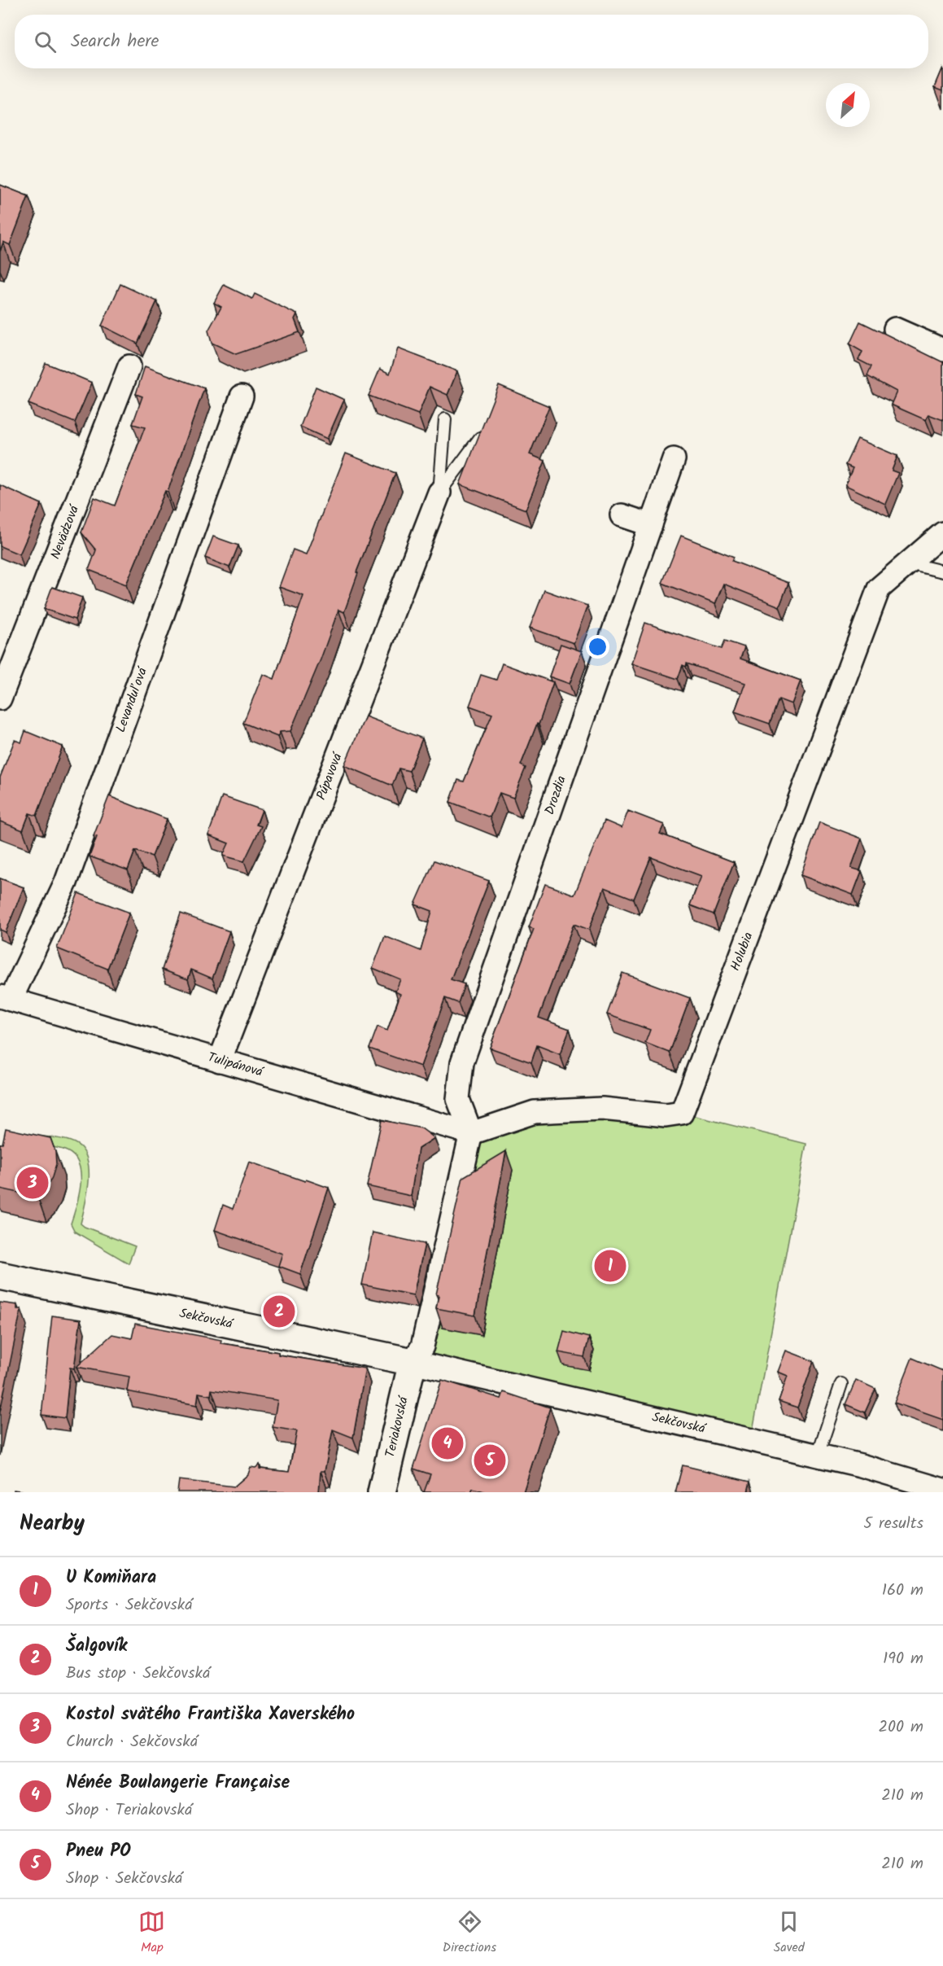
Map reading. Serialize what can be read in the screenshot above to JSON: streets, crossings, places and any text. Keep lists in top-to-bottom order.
{
  "streets": {
    "street": [
      "Nevädzová",
      "Levanduľová",
      "Púpavová",
      "Drozdia",
      "Holubia",
      "Tulipánová",
      "Sekčovská",
      "Teriakovská"
    ]
  },
  "crossings": [
    ["Levanduľová", "Tulipánová"],
    ["Púpavová", "Tulipánová"],
    ["Drozdia", "Holubia"],
    ["Drozdia", "Tulipánová"],
    ["Holubia", "Tulipánová"],
    ["Sekčovská", "Teriakovská"]
  ],
  "north": "top right",
  "page": {
    "search": "Search here",
    "pins": [
      "3",
      "1",
      "2",
      "4",
      "5"
    ],
    "heading": ["Nearby", "5 results"],
    "list": [
      {
        "mark": "1",
        "name": "U Komiňara",
        "note": "Sports · Sekčovská",
        "value": "160 m"
      },
      {
        "mark": "2",
        "name": "Šalgovík",
        "note": "Bus stop · Sekčovská",
        "value": "190 m"
      },
      {
        "mark": "3",
        "name": "Kostol svätého Františka Xaverského",
        "note": "Church · Sekčovská",
        "value": "200 m"
      },
      {
        "mark": "4",
        "name": "Nénée Boulangerie Française",
        "note": "Shop · Teriakovská",
        "value": "210 m"
      },
      {
        "mark": "5",
        "name": "Pneu PO",
        "note": "Shop · Sekčovská",
        "value": "210 m"
      }
    ],
    "nav": ["Map", "Directions", "Saved"]
  }
}
